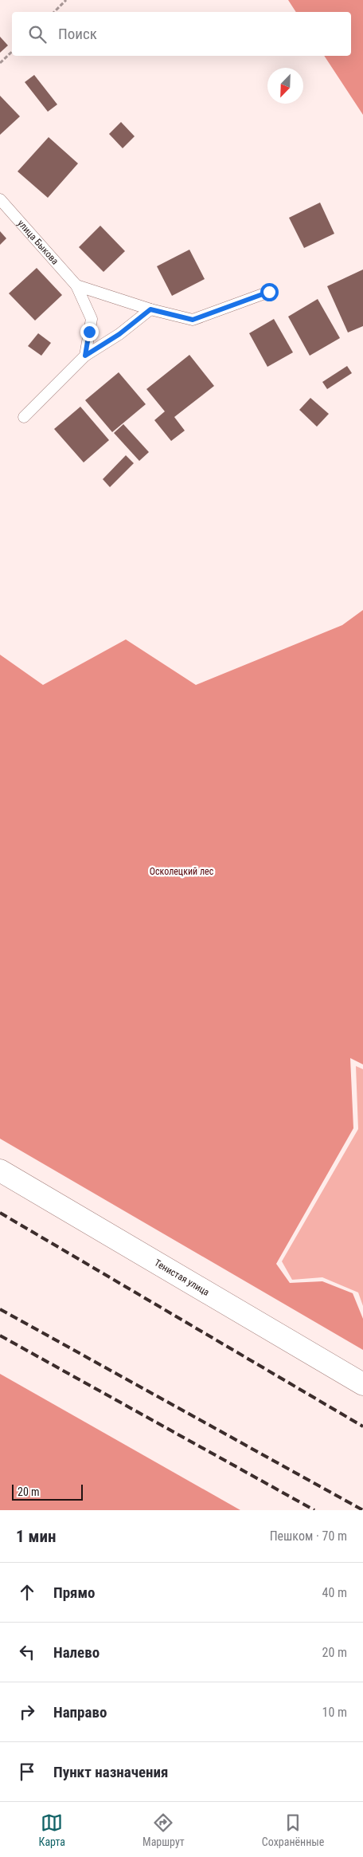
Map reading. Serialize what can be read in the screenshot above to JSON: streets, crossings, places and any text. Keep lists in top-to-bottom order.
{
  "streets": {
    "street": ["Тенистая улица"],
    "lane": ["улица Быкова"]
  },
  "parks": ["Осколецкий лес"],
  "scale_bar": "20 m",
  "north": "bottom left",
  "page": {
    "search": "Поиск",
    "scale": "20 m",
    "heading": ["1 мин", "Пешком · 70 m"],
    "list": [
      ["Прямо", "40 m"],
      ["Налево", "20 m"],
      ["Направо", "10 m"],
      "Пункт назначения"
    ],
    "nav": ["Карта", "Маршрут", "Сохранённые"]
  }
}
